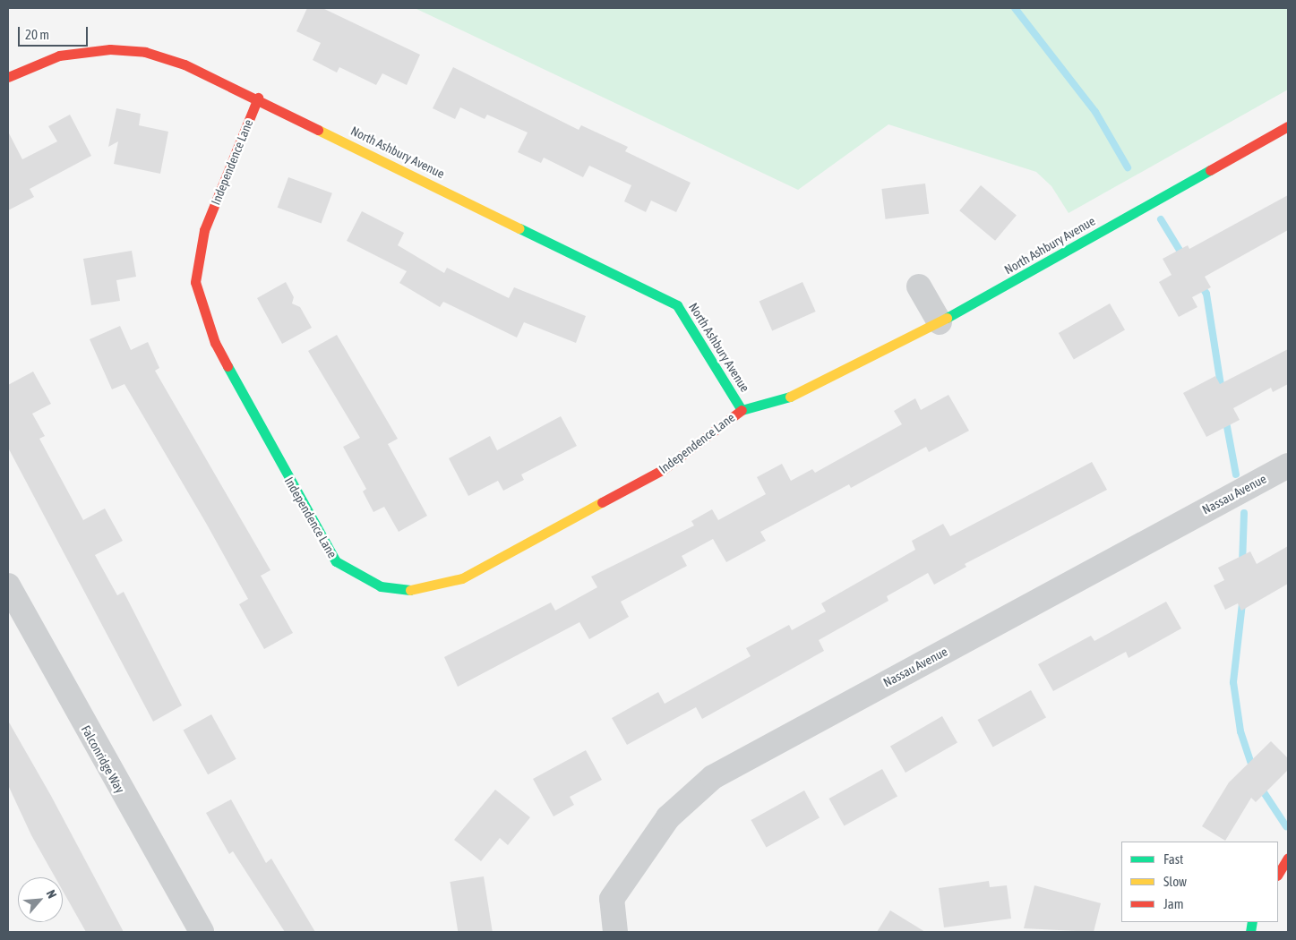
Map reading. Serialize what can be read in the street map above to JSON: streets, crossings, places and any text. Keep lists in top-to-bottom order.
{
  "streets": {
    "street": [
      "North Ashbury Avenue",
      "Independence Lane",
      "Nassau Avenue",
      "Falconridge Way"
    ]
  },
  "crossings": [
    ["North Ashbury Avenue", "Independence Lane"]
  ],
  "legend": ["Fast", "Slow", "Jam"],
  "scale_bar": "20 m",
  "north": "top right"
}
